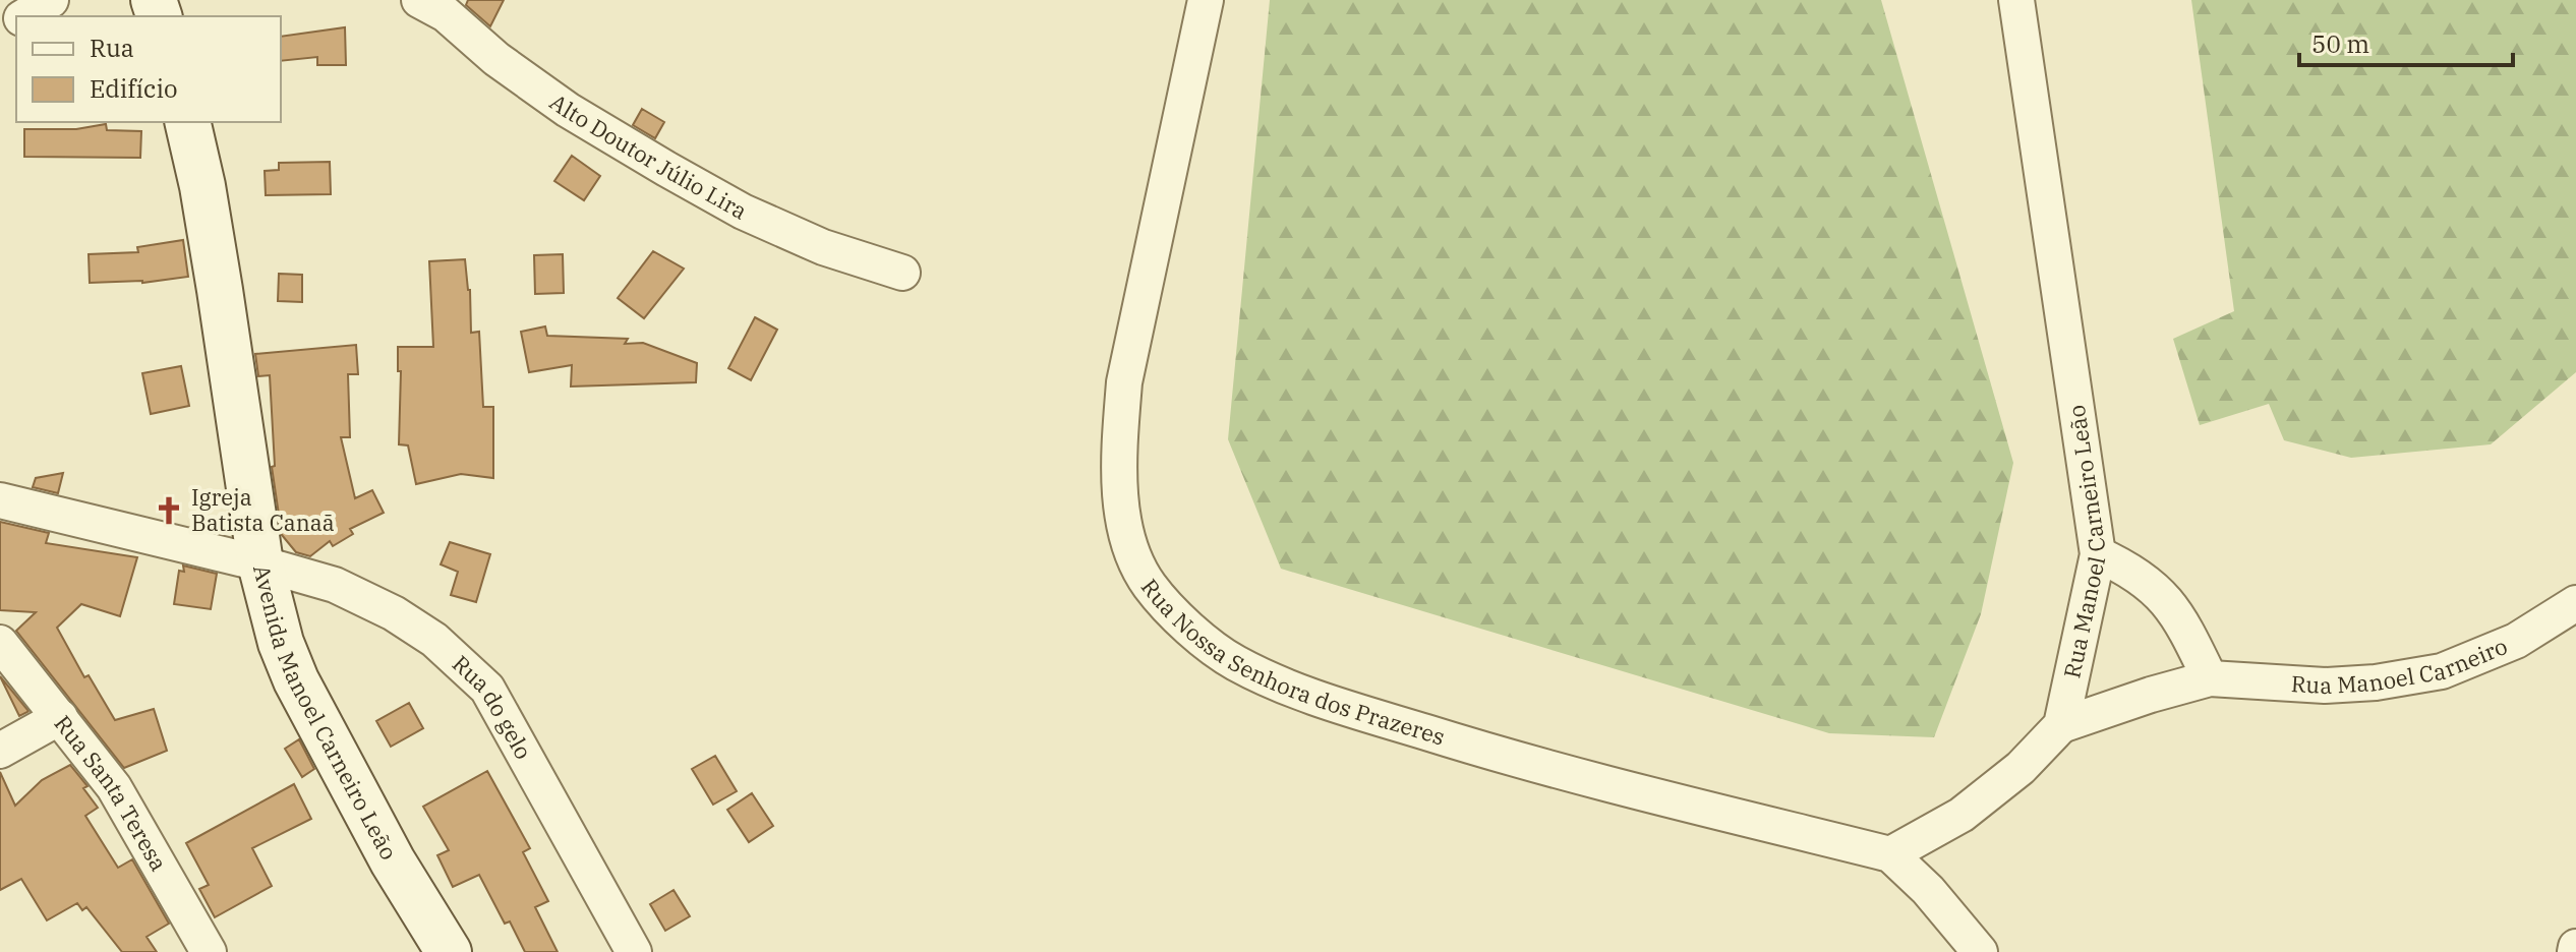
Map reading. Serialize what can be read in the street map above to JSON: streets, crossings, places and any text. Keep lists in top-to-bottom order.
{
  "streets": {
    "main road": ["Avenida Manoel Carneiro Leão"],
    "street": [
      "Alto Doutor Júlio Lira",
      "Rua Manoel Carneiro Leão",
      "Rua Nossa Senhora dos Prazeres",
      "Rua Manoel Carneiro",
      "Rua do gelo",
      "Rua Santa Teresa"
    ]
  },
  "crossings": [
    ["Rua Manoel Carneiro Leão", "Rua Manoel Carneiro"],
    ["Rua do gelo", "Avenida Manoel Carneiro Leão"]
  ],
  "places": {
    "church": ["Igreja Batista Canaã"]
  },
  "legend": ["Rua", "Edifício"],
  "scale_bar": "50 m"
}
